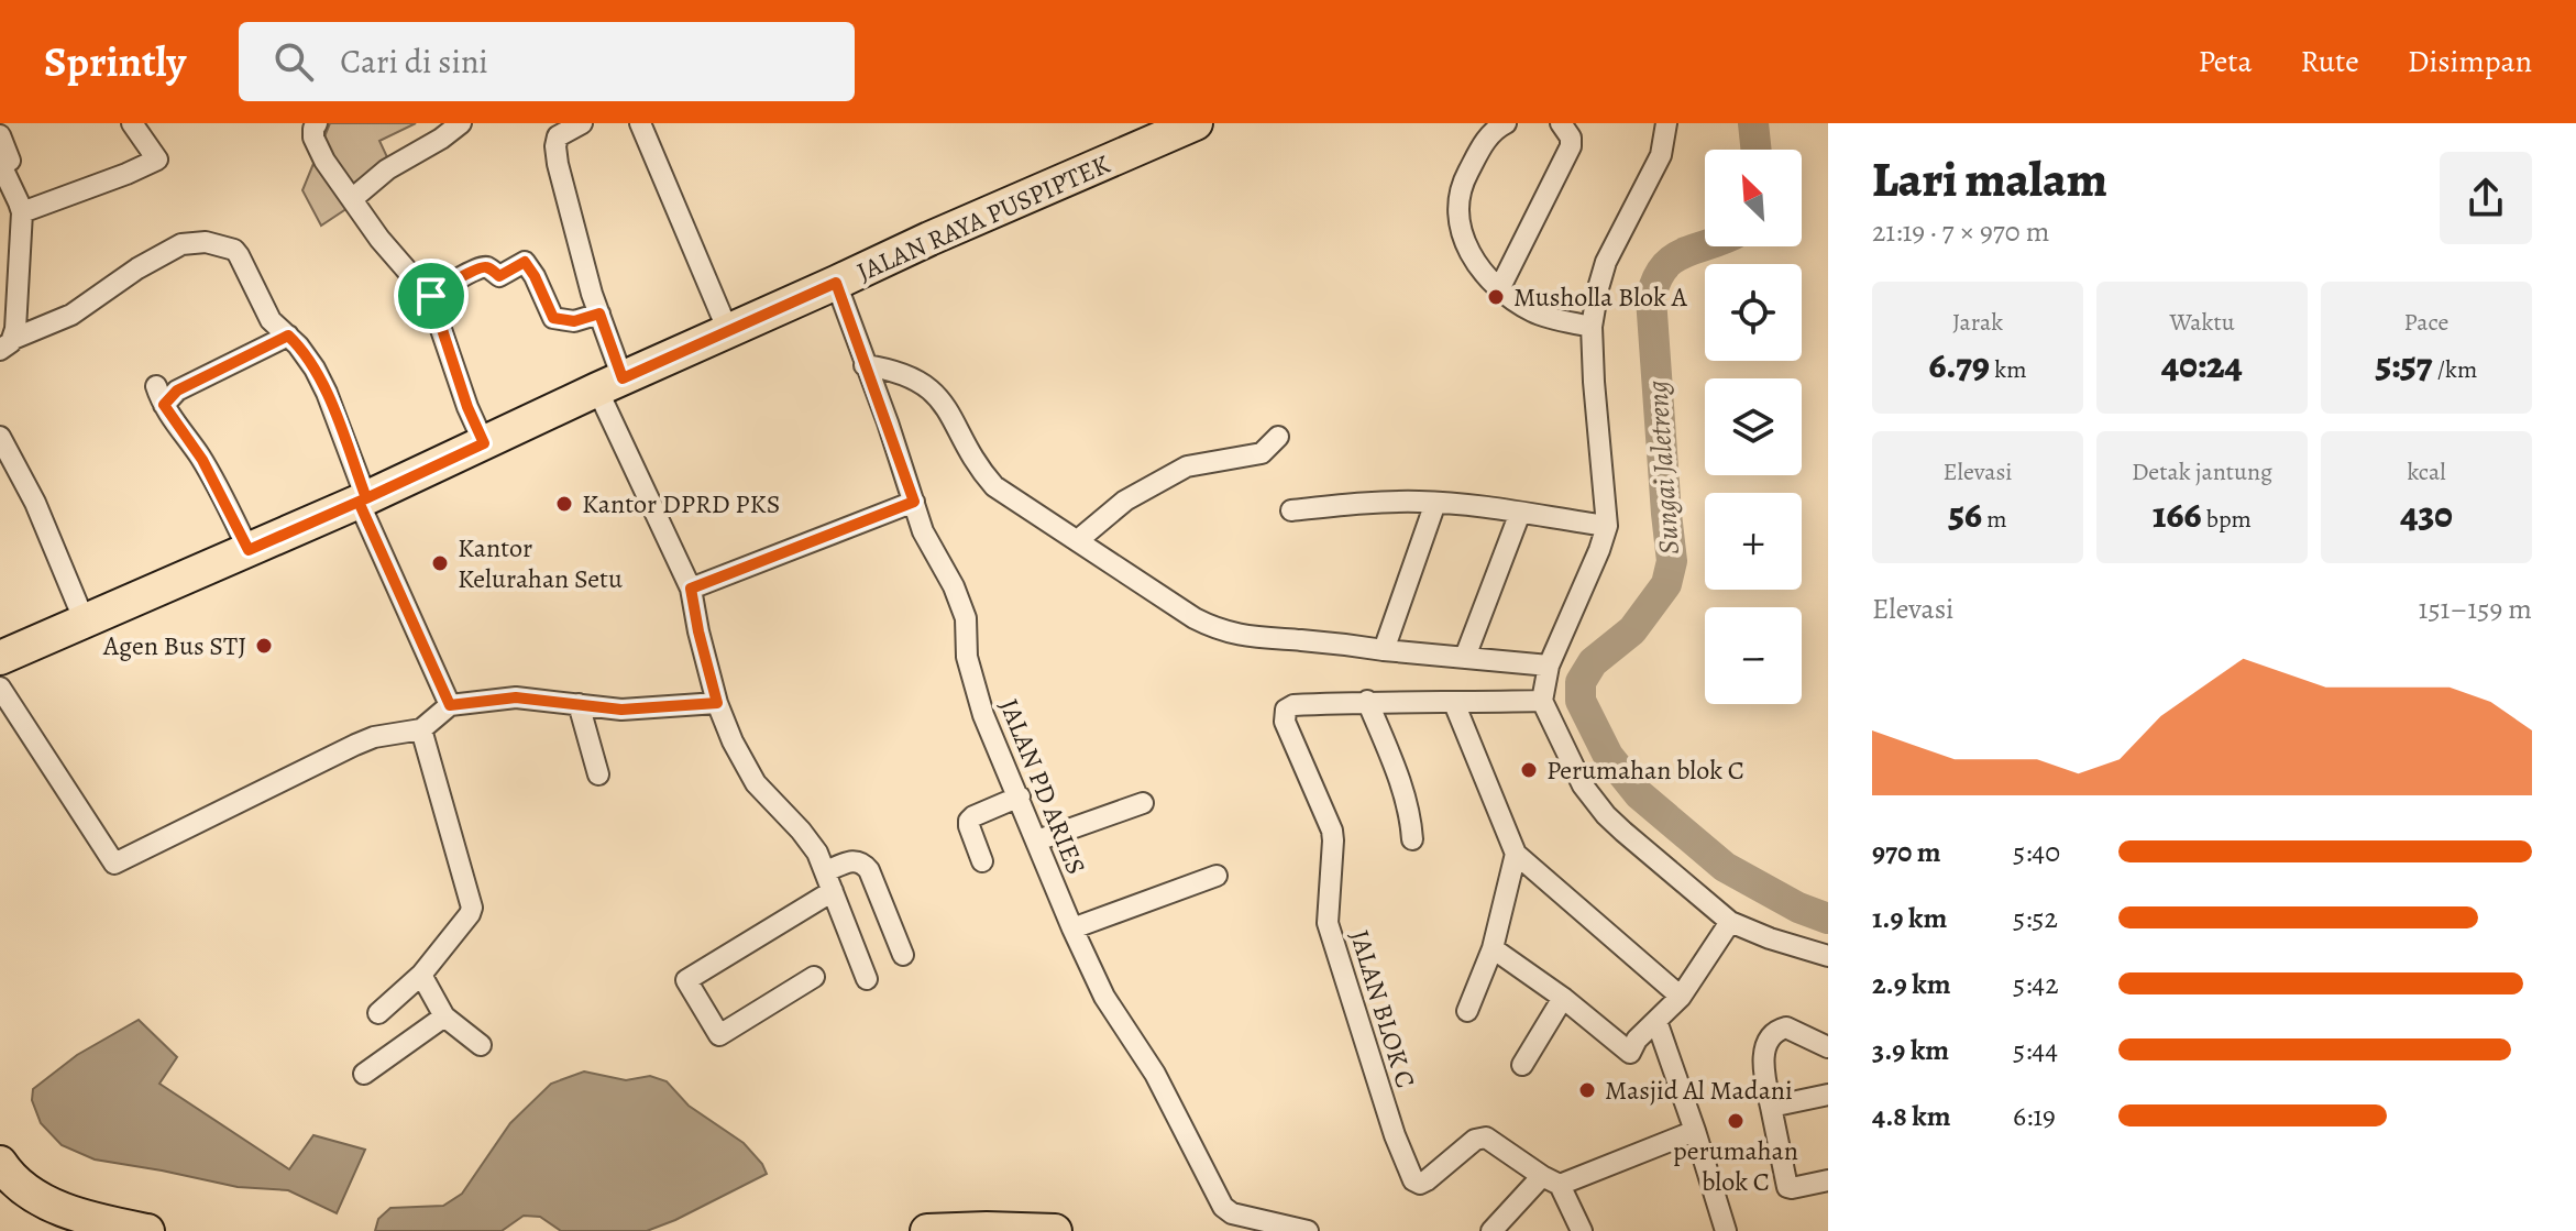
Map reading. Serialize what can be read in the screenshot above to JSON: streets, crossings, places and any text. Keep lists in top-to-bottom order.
{
  "streets": {
    "main road": ["JALAN RAYA PUSPIPTEK"],
    "street": ["JALAN PD ARIES", "JALAN BLOK C"]
  },
  "crossings": [
    ["JALAN RAYA PUSPIPTEK", "JALAN PD ARIES"]
  ],
  "water": ["Sungai Jaletreng"],
  "places": [
    "Musholla Blok A",
    "Kantor DPRD PKS",
    "Kantor Kelurahan Setu",
    "Agen Bus STJ",
    "Perumahan blok C",
    "Masjid Al Madani",
    "perumahan blok C"
  ],
  "north": "top left",
  "page": {
    "header": "Sprintly",
    "search": "Cari di sini",
    "nav": ["Peta", "Rute", "Disimpan"],
    "heading": ["Lari malam", "21:19 · 7 × 970 m"],
    "map_buttons": ["+", "−"],
    "stats": [
      ["Jarak", "6.79 km"],
      ["Waktu", "40:24"],
      ["Pace", "5:57 /km"],
      ["Elevasi", "56 m"],
      ["Detak jantung", "166 bpm"],
      ["kcal", "430"]
    ],
    "chart": ["Elevasi", "151–159 m"],
    "list": [
      {
        "name": "970 m",
        "note": "5:40"
      },
      {
        "name": "1.9 km",
        "note": "5:52"
      },
      {
        "name": "2.9 km",
        "note": "5:42"
      },
      {
        "name": "3.9 km",
        "note": "5:44"
      },
      {
        "name": "4.8 km",
        "note": "6:19"
      }
    ]
  }
}
